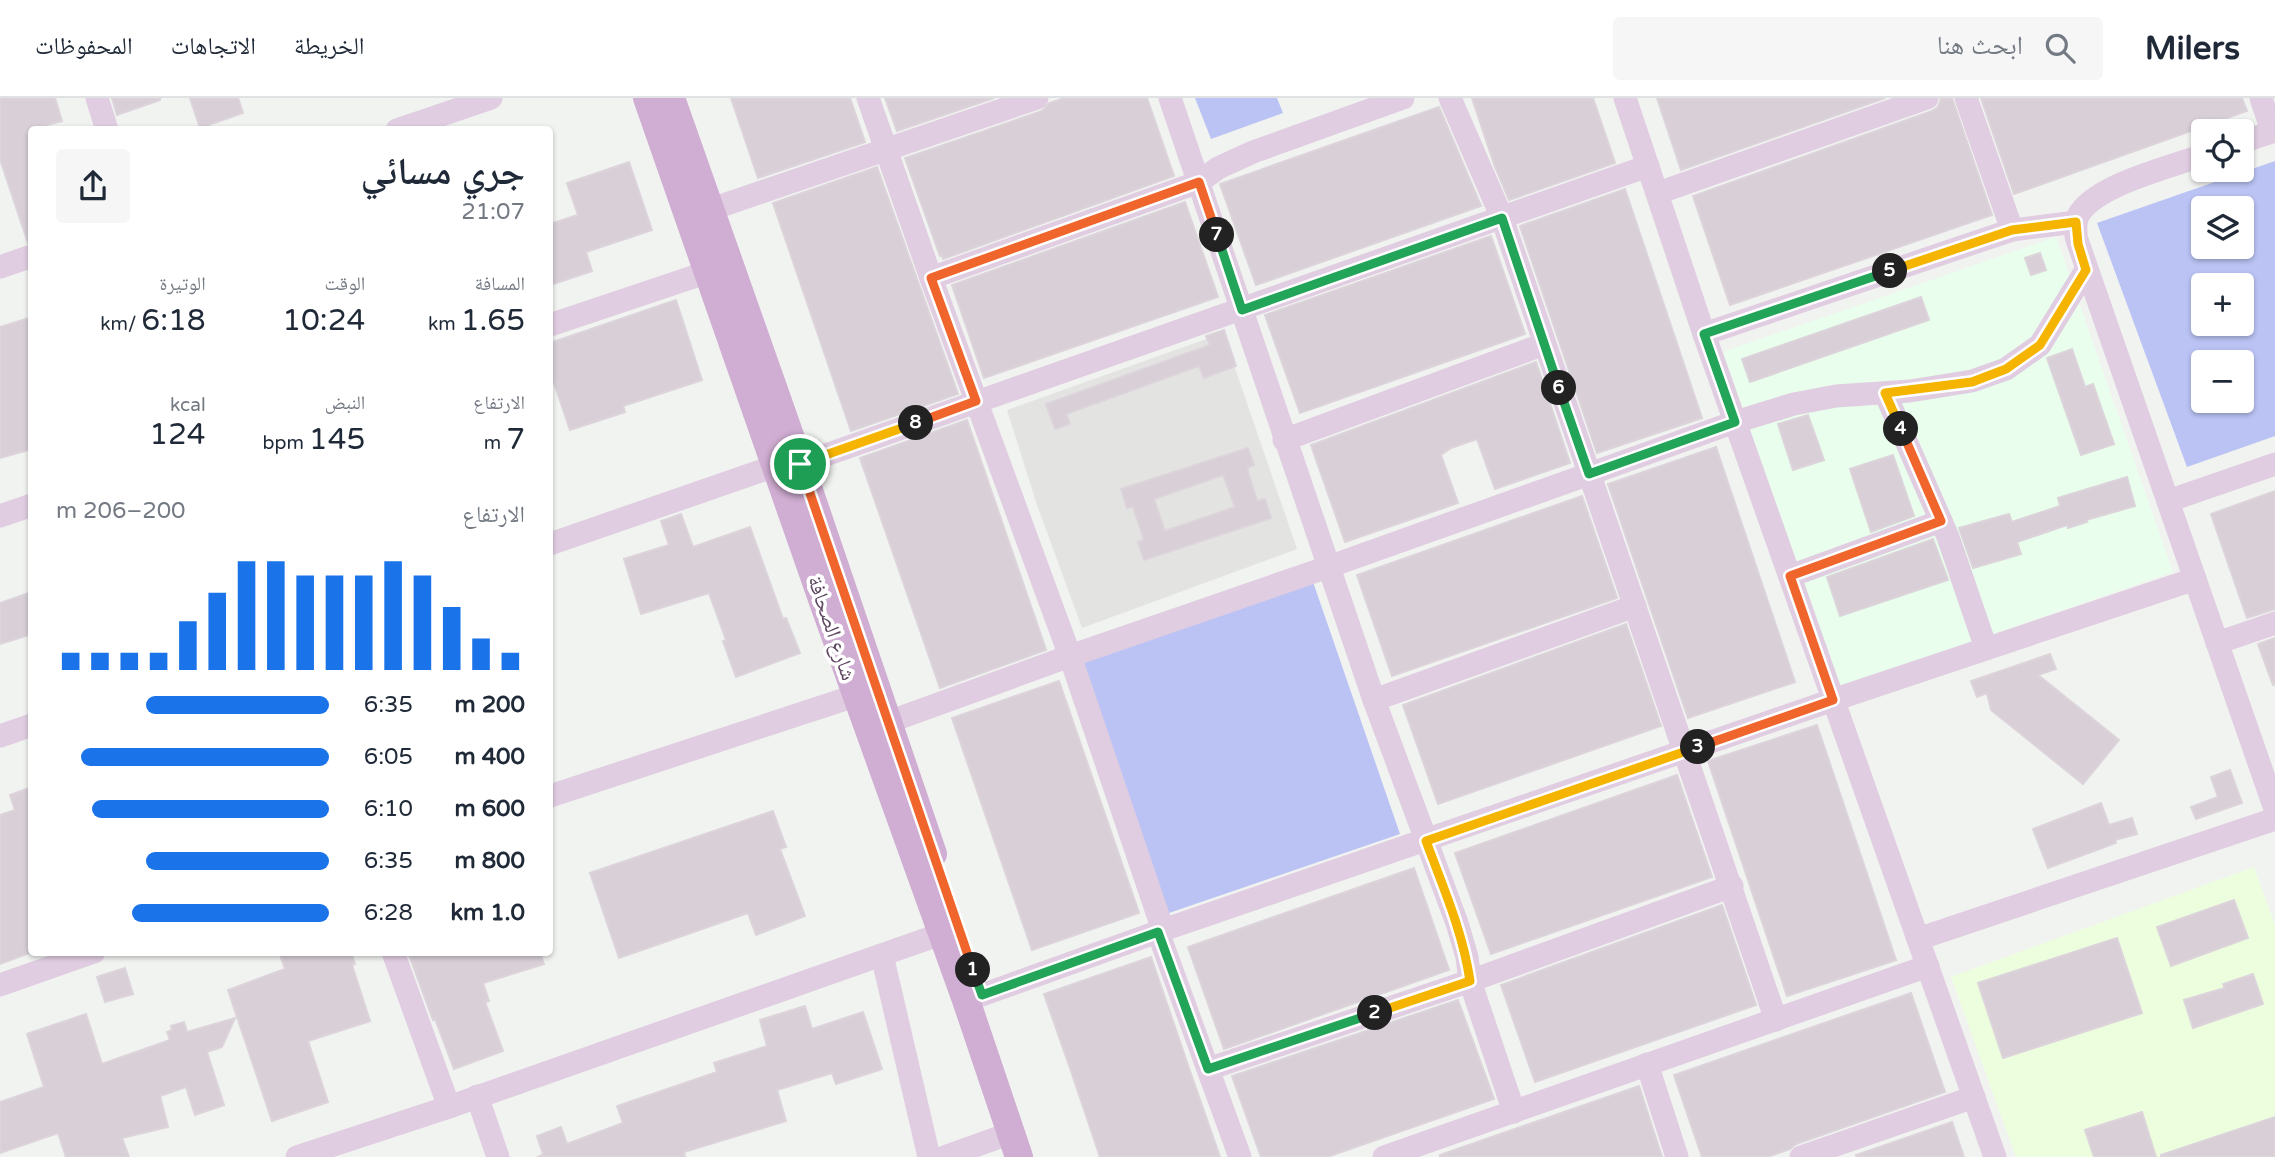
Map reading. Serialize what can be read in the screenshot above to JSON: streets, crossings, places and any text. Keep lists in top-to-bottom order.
{
  "streets": {
    "main road": ["شارع الصحافة"]
  },
  "page": {
    "header": "Milers",
    "search": "ابحث هنا",
    "nav": ["الخريطة", "الاتجاهات", "المحفوظات"],
    "map_buttons": ["+", "−"],
    "heading": ["جري مسائي", "21:07"],
    "pins": [
      "7",
      "5",
      "6",
      "8",
      "4",
      "3",
      "1",
      "2"
    ],
    "stats": [
      ["المسافة", "1.65 km"],
      ["الوقت", "10:24"],
      ["الوتيرة", "6:18 /km"],
      ["الارتفاع", "7 m"],
      ["النبض", "145 bpm"],
      ["kcal", "124"]
    ],
    "chart": ["الارتفاع", "200–206 m"],
    "list": [
      {
        "name": "200 m",
        "note": "6:35"
      },
      {
        "name": "400 m",
        "note": "6:05"
      },
      {
        "name": "600 m",
        "note": "6:10"
      },
      {
        "name": "800 m",
        "note": "6:35"
      },
      {
        "name": "1.0 km",
        "note": "6:28"
      }
    ]
  }
}
